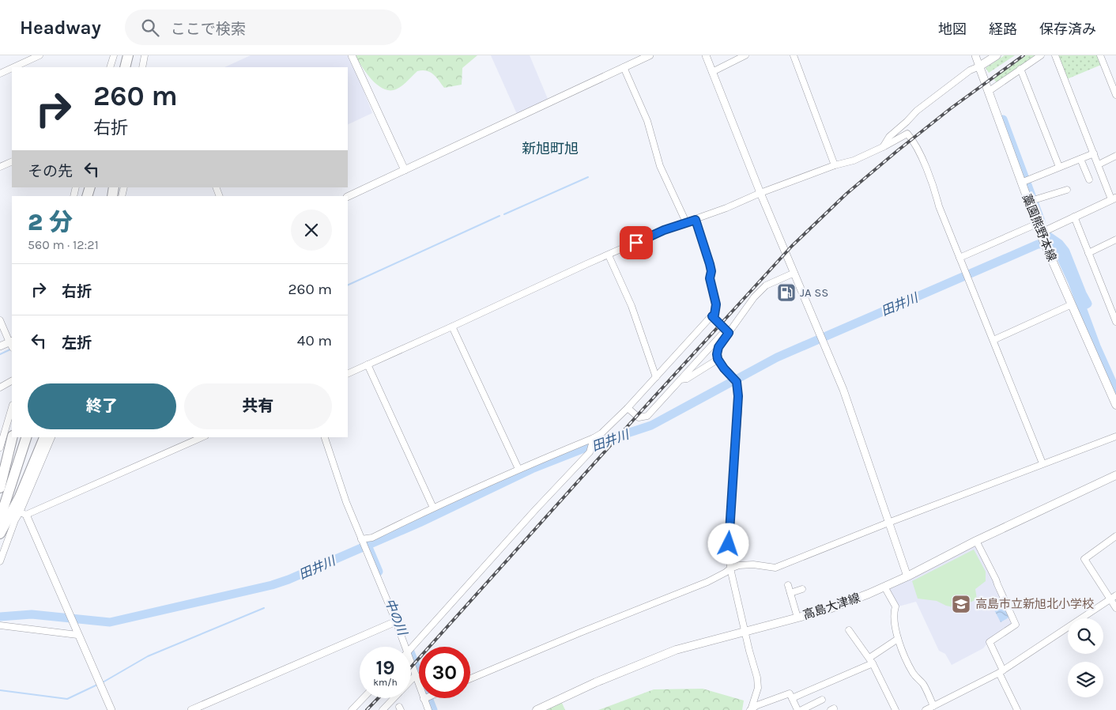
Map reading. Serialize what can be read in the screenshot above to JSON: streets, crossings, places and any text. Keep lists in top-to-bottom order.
{
  "streets": {
    "main road": ["藁園熊野本線", "高島大津線"]
  },
  "districts": ["新旭町旭"],
  "water": ["田井川", "中の川"],
  "places": {
    "fuel station": ["JA SS"],
    "school or university": ["高島市立新旭北小学校"]
  },
  "page": {
    "header": "Headway",
    "search": "ここで検索",
    "nav": ["地図", "経路", "保存済み"],
    "turn": ["260 m", "右折"],
    "then": "その先",
    "heading": ["2 分", "560 m · 12:21"],
    "list": [
      {
        "name": "右折",
        "value": "260 m"
      },
      {
        "name": "左折",
        "value": "40 m"
      }
    ],
    "buttons": ["終了", "共有"],
    "speed": "19 km/h",
    "limit": "30"
  }
}
